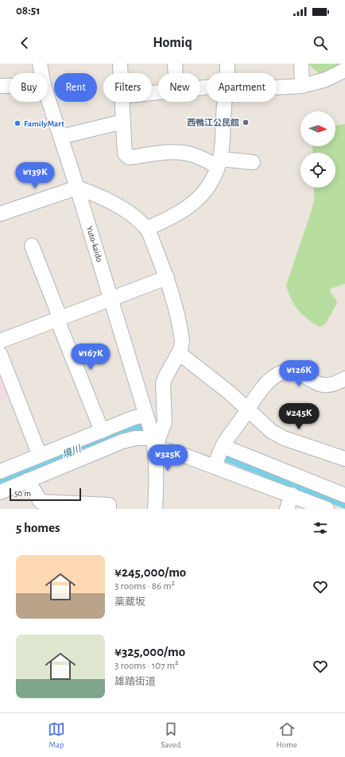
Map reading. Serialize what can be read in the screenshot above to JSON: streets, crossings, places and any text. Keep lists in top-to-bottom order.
{
  "streets": {
    "street": ["Yuto-kaido"]
  },
  "water": ["境川"],
  "places": ["西鴨江公民館", "FamilyMart"],
  "scale_bar": "50 m",
  "north": "right",
  "page": {
    "status": "08:51",
    "header": "Homiq",
    "chip": [
      "Buy",
      "Rent",
      "Filters",
      "New",
      "Apartment"
    ],
    "price": [
      "¥139K",
      "¥167K",
      "¥126K",
      "¥245K",
      "¥325K"
    ],
    "scale": "50 m",
    "heading": "5 homes",
    "list": [
      {
        "name": "¥245,000/mo",
        "note": "3 rooms · 86 m² · 薬蔵坂"
      },
      {
        "name": "¥325,000/mo",
        "note": "3 rooms · 107 m² · 雄踏街道"
      }
    ],
    "tabs": ["Map", "Saved", "Home"]
  }
}
